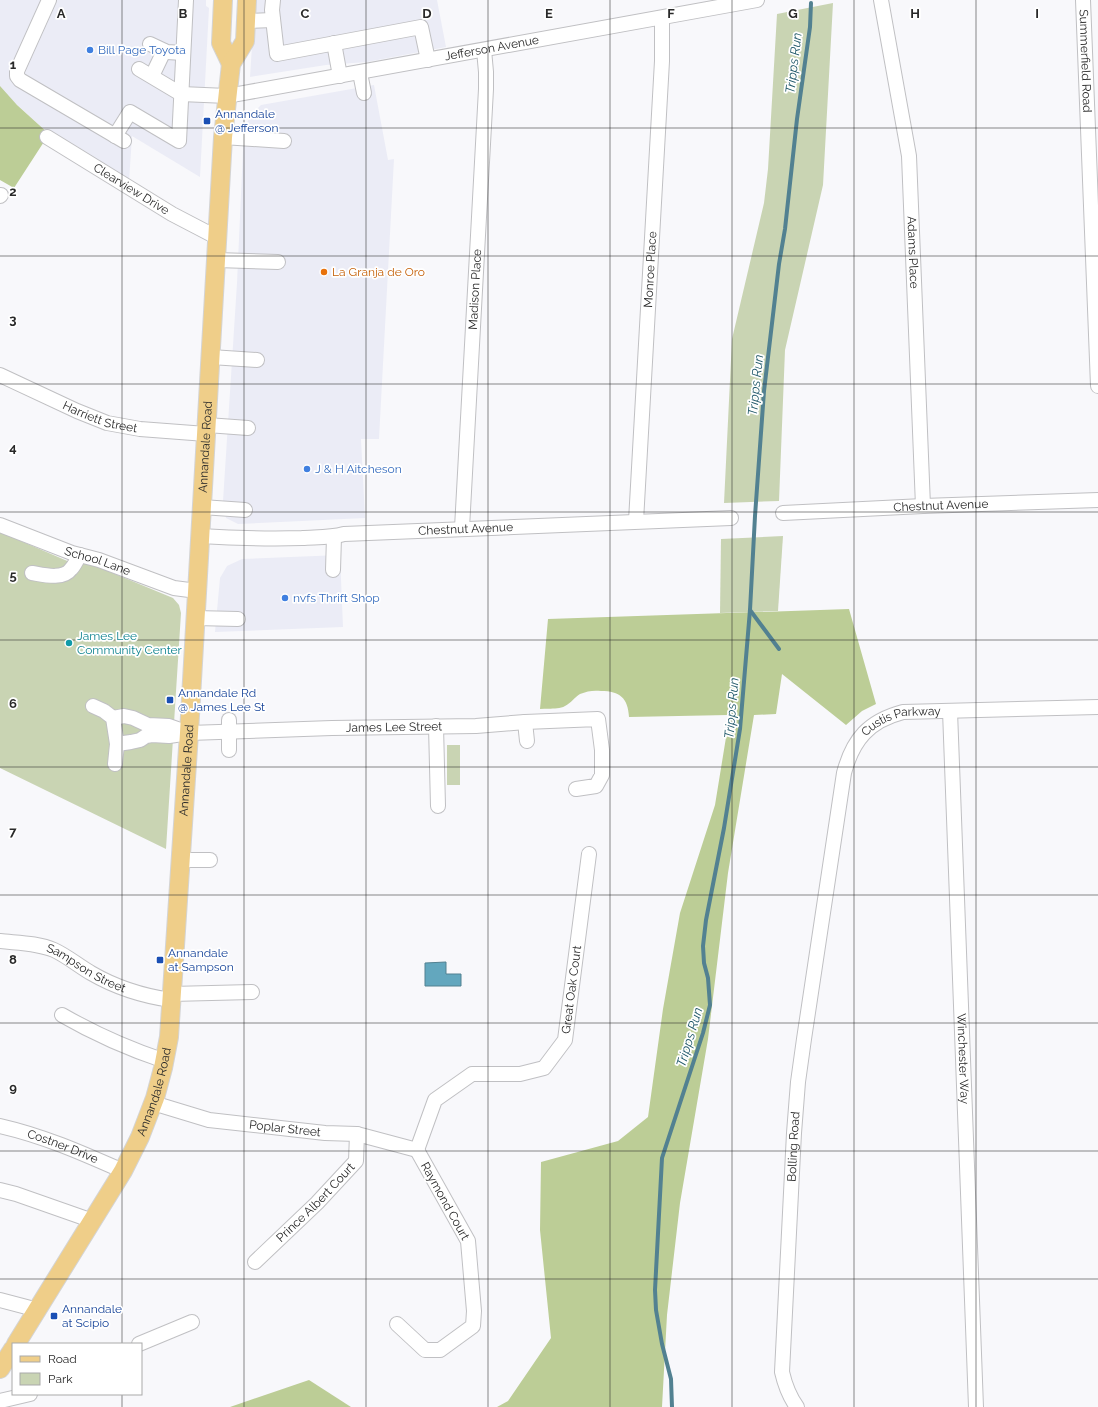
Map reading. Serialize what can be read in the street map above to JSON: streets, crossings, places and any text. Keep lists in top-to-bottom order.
{
  "streets": {
    "main road": ["Annandale Road"],
    "street": [
      "Jefferson Avenue",
      "Summerfield Road",
      "Clearview Drive",
      "Adams Place",
      "Monroe Place",
      "Madison Place",
      "Harriett Street",
      "Chestnut Avenue",
      "School Lane",
      "Custis Parkway",
      "James Lee Street",
      "Sampson Street",
      "Great Oak Court",
      "Winchester Way",
      "Poplar Street",
      "Costner Drive",
      "Bolling Road",
      "Raymond Court",
      "Prince Albert Court"
    ]
  },
  "crossings": [
    ["Jefferson Avenue", "Monroe Place"],
    ["Jefferson Avenue", "Madison Place"],
    ["Jefferson Avenue", "Annandale Road"],
    ["Clearview Drive", "Annandale Road"],
    ["Adams Place", "Chestnut Avenue"],
    ["Monroe Place", "Chestnut Avenue"],
    ["Madison Place", "Chestnut Avenue"],
    ["Harriett Street", "Annandale Road"],
    ["Annandale Road", "Chestnut Avenue"],
    ["Annandale Road", "School Lane"],
    ["Annandale Road", "James Lee Street"],
    ["Annandale Road", "Sampson Street"],
    ["Annandale Road", "Poplar Street"],
    ["Annandale Road", "Costner Drive"],
    ["Custis Parkway", "Winchester Way"],
    ["Custis Parkway", "Bolling Road"],
    ["Great Oak Court", "Poplar Street"],
    ["Great Oak Court", "Raymond Court"],
    ["Poplar Street", "Raymond Court"],
    ["Poplar Street", "Prince Albert Court"]
  ],
  "water": ["Tripps Run"],
  "places": {
    "other": [
      "Bill Page Toyota",
      "La Granja de Oro",
      "J & H Aitcheson",
      "nvfs Thrift Shop",
      "James Lee Community Center"
    ],
    "transit": [
      "Annandale @ Jefferson",
      "Annandale Rd @ James Lee St",
      "Annandale at Sampson",
      "Annandale at Scipio"
    ]
  },
  "legend": ["Road", "Park"],
  "grid": {
    "columns": [
      "A",
      "B",
      "C",
      "D",
      "E",
      "F",
      "G",
      "H",
      "I"
    ],
    "rows": [
      "1",
      "2",
      "3",
      "4",
      "5",
      "6",
      "7",
      "8",
      "9"
    ]
  }
}
